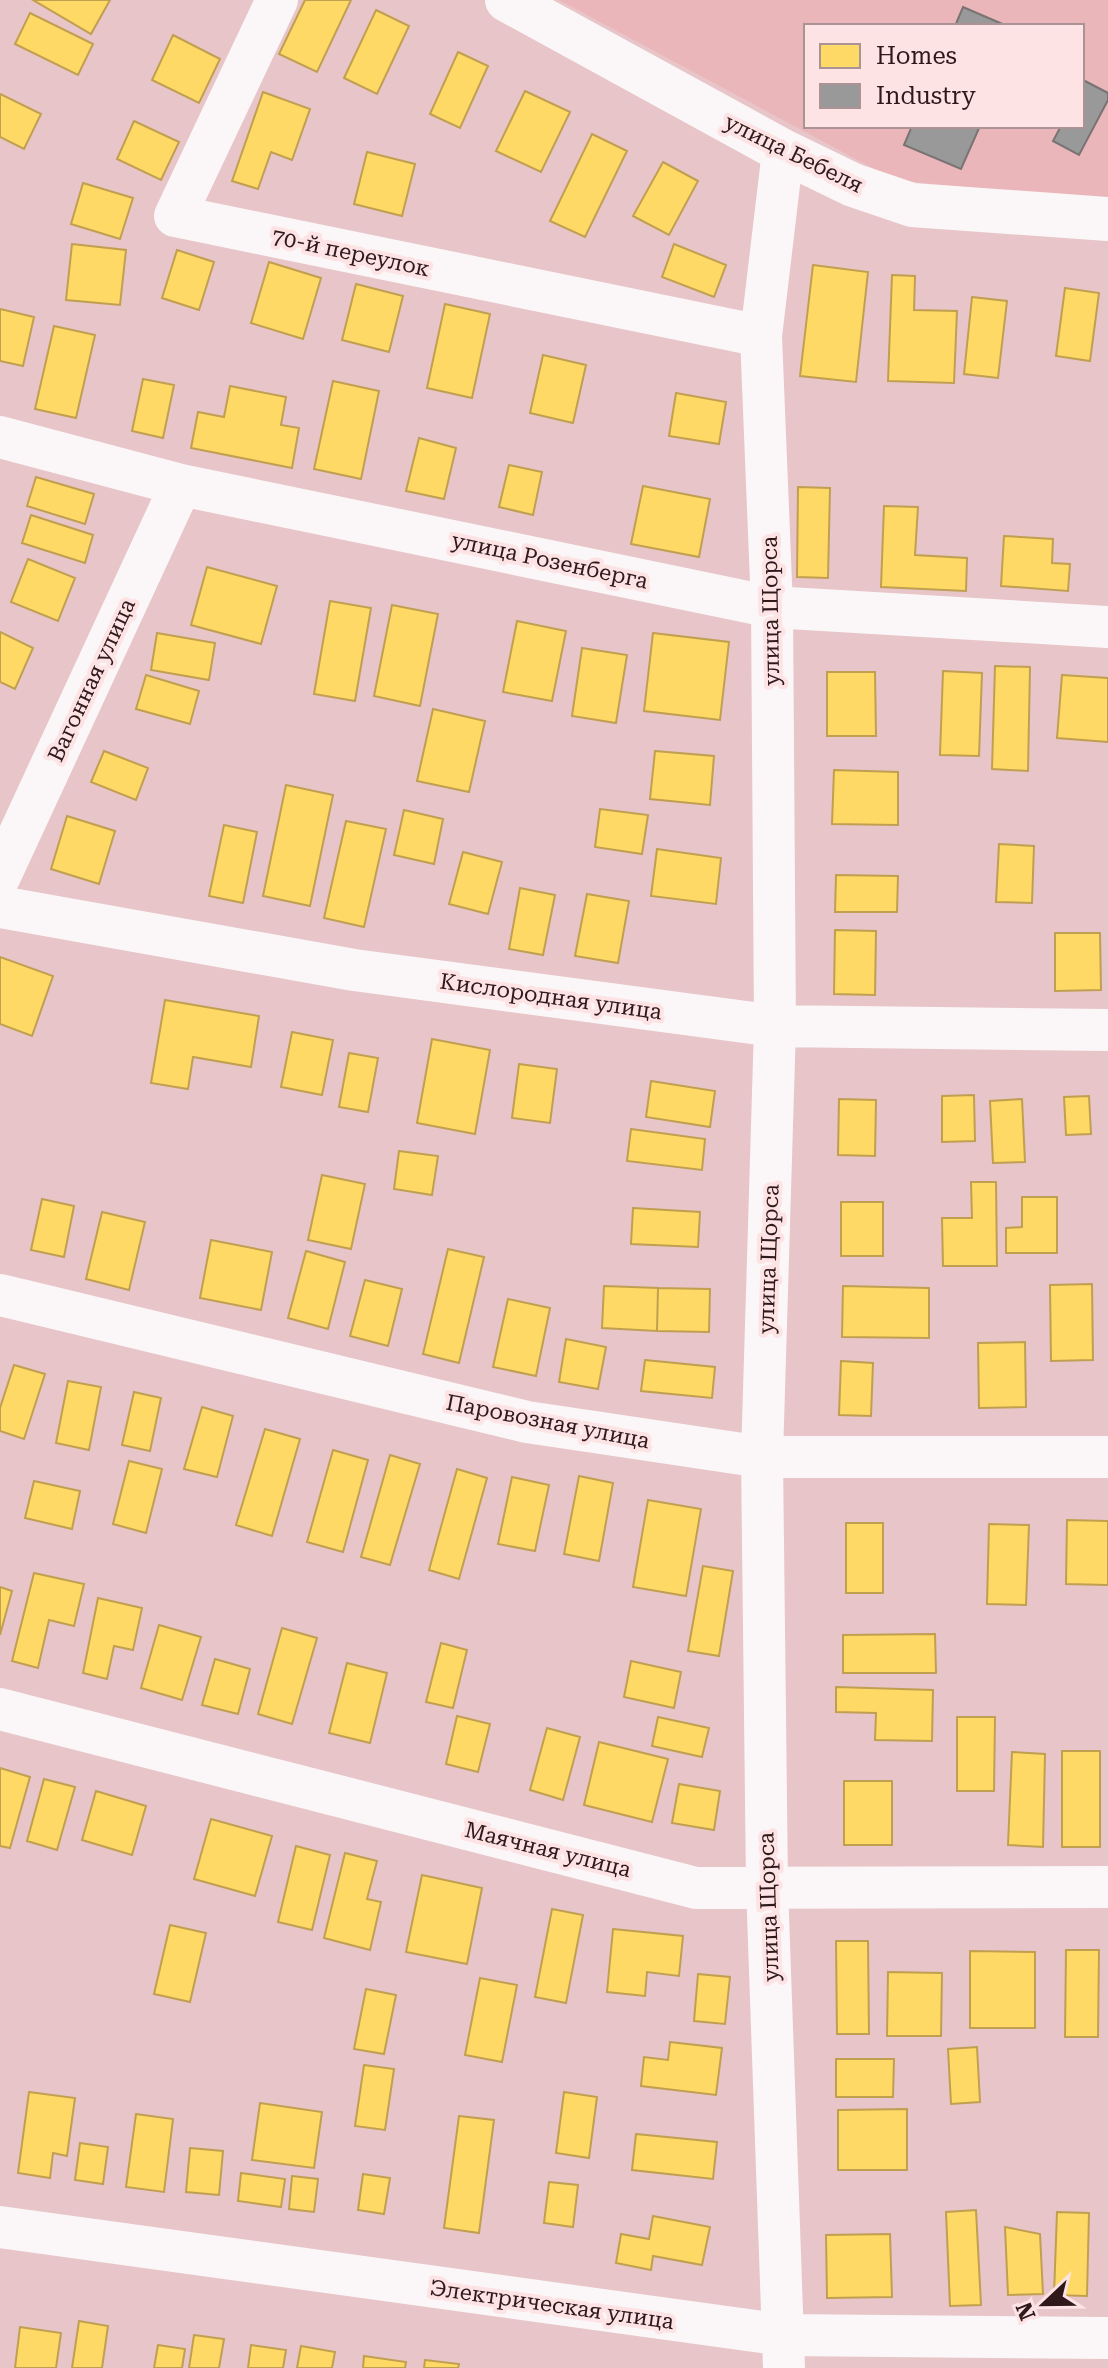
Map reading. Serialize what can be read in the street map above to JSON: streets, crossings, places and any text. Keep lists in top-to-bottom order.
{
  "streets": {
    "street": [
      "улица Бебеля",
      "70-й переулок",
      "улица Розенберга",
      "улица Щорса",
      "Вагонная улица",
      "Кислородная улица",
      "Паровозная улица",
      "Маячная улица",
      "Электрическая улица"
    ]
  },
  "crossings": [
    ["улица Бебеля", "улица Щорса"],
    ["70-й переулок", "улица Щорса"],
    ["улица Розенберга", "улица Щорса"],
    ["улица Розенберга", "Вагонная улица"],
    ["улица Щорса", "Кислородная улица"],
    ["улица Щорса", "Паровозная улица"],
    ["улица Щорса", "Маячная улица"],
    ["улица Щорса", "Электрическая улица"]
  ],
  "legend": ["Homes", "Industry"],
  "north": "left"
}
